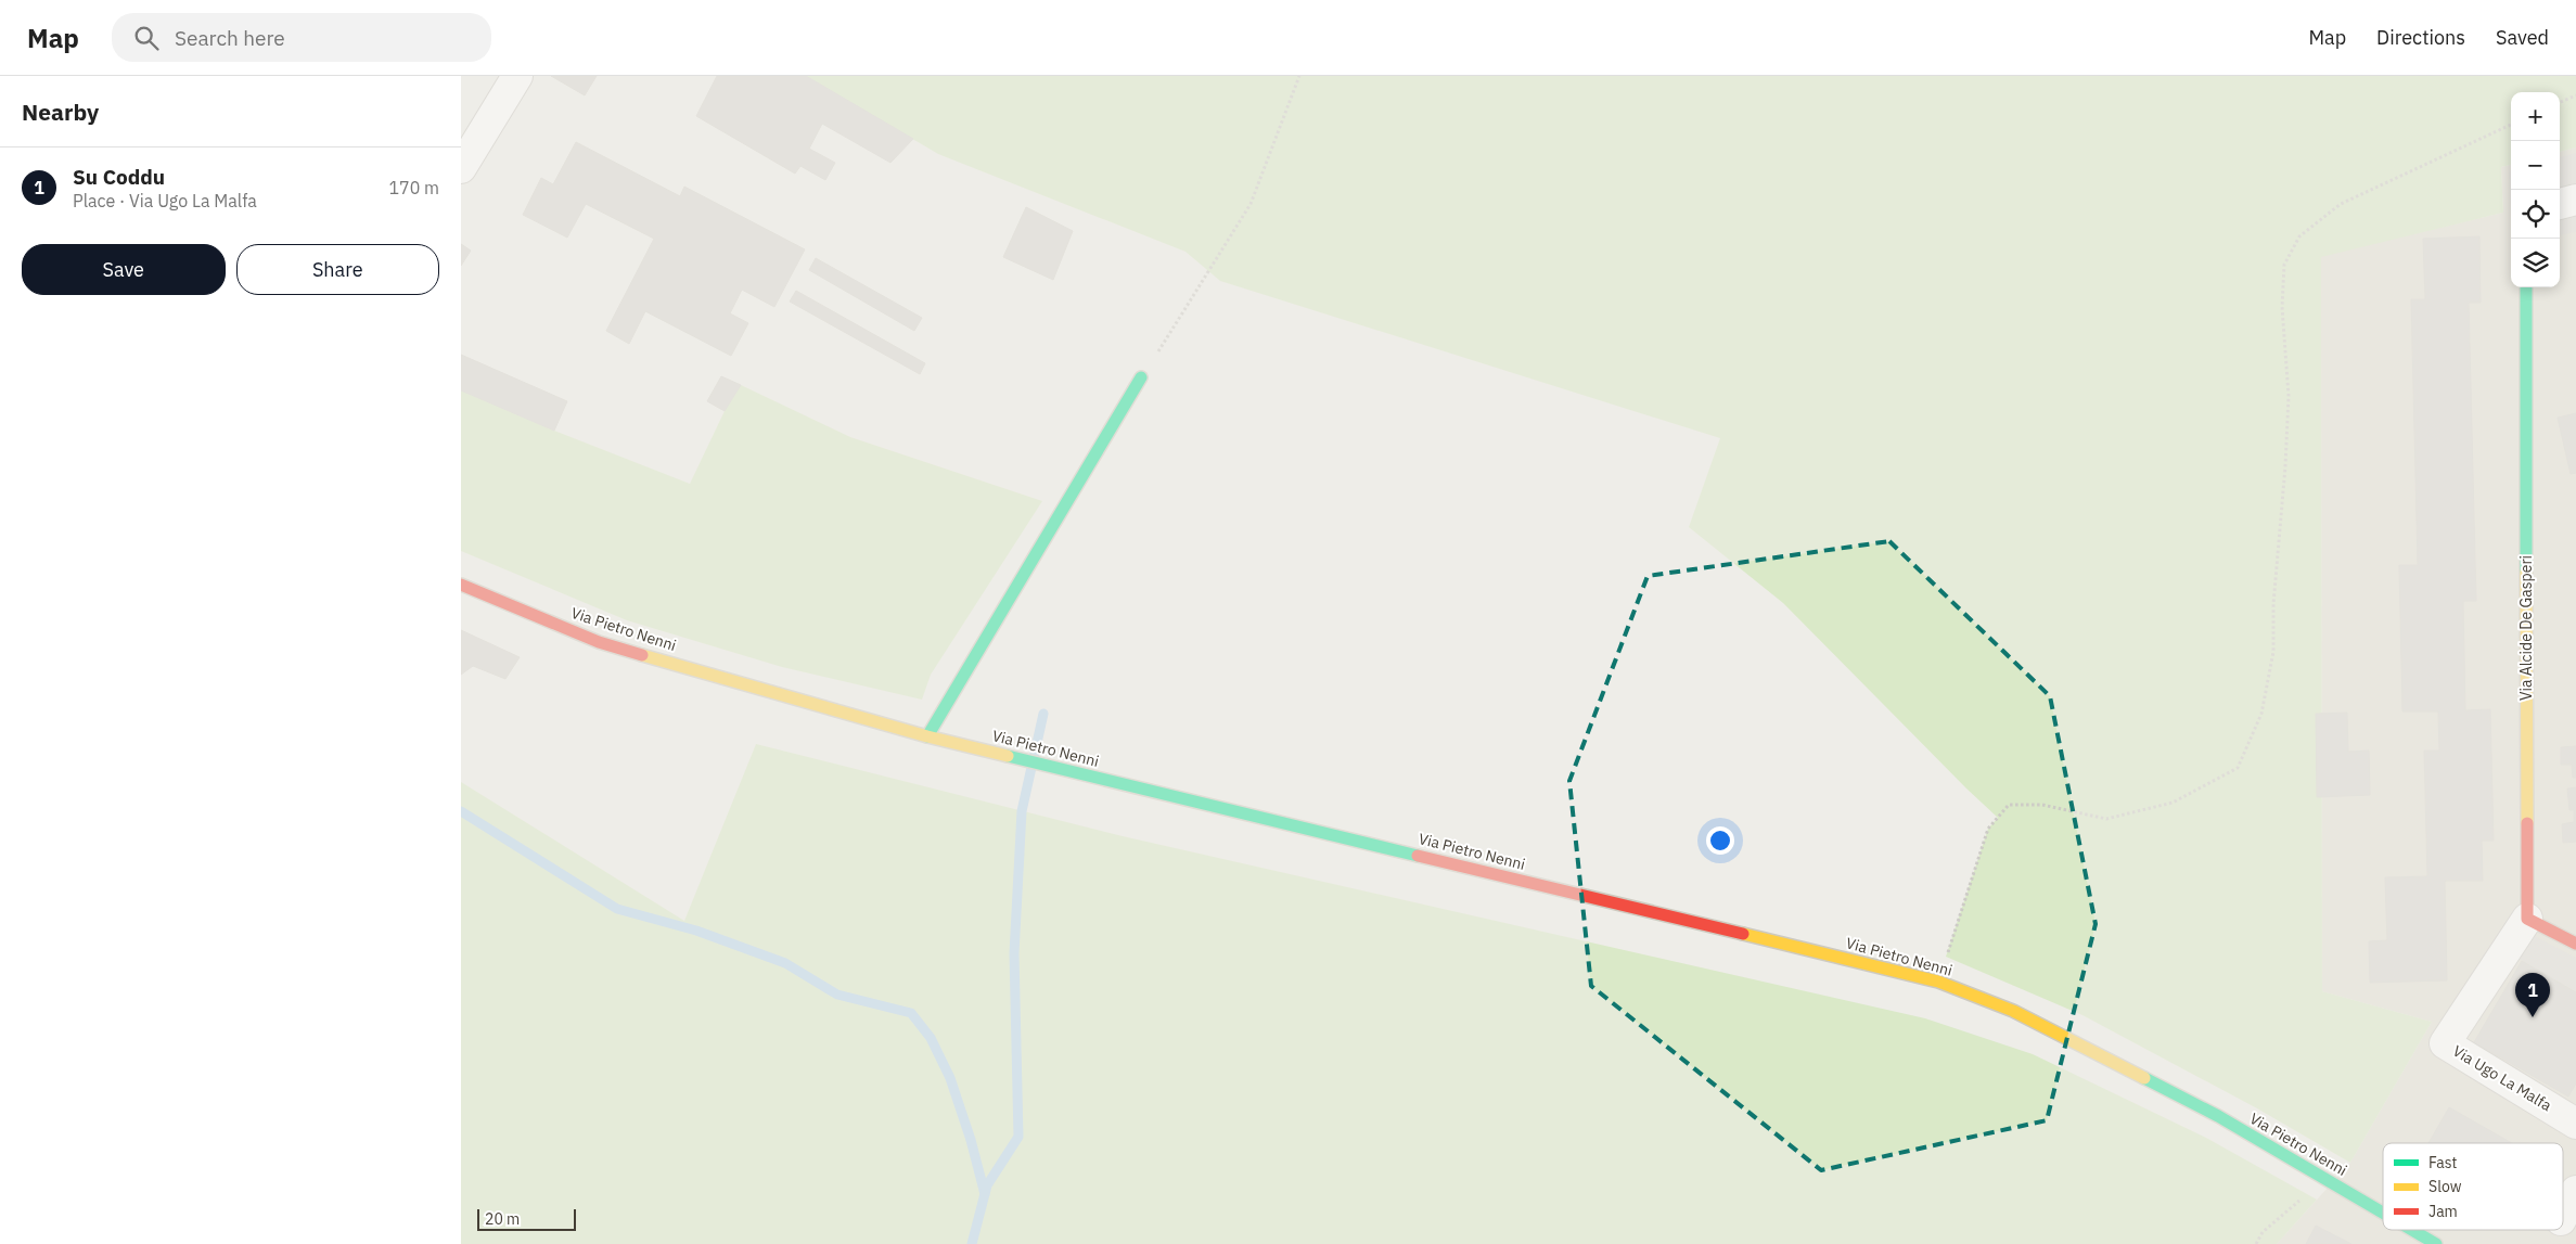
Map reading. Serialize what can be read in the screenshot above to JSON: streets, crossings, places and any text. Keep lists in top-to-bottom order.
{
  "streets": {
    "street": ["Via Alcide De Gasperi", "Via Pietro Nenni", "Via Ugo La Malfa"]
  },
  "crossings": [
    ["Via Alcide De Gasperi", "Via Ugo La Malfa"]
  ],
  "legend": ["Fast", "Slow", "Jam"],
  "scale_bar": "20 m",
  "page": {
    "header": "Map",
    "search": "Search here",
    "nav": ["Map", "Directions", "Saved"],
    "heading": "Nearby",
    "map_buttons": ["+", "−"],
    "list": [
      {
        "mark": "1",
        "name": "Su Coddu",
        "note": "Place · Via Ugo La Malfa",
        "value": "170 m"
      }
    ],
    "buttons": ["Save", "Share"],
    "pins": "1",
    "scale": "20 m"
  }
}
